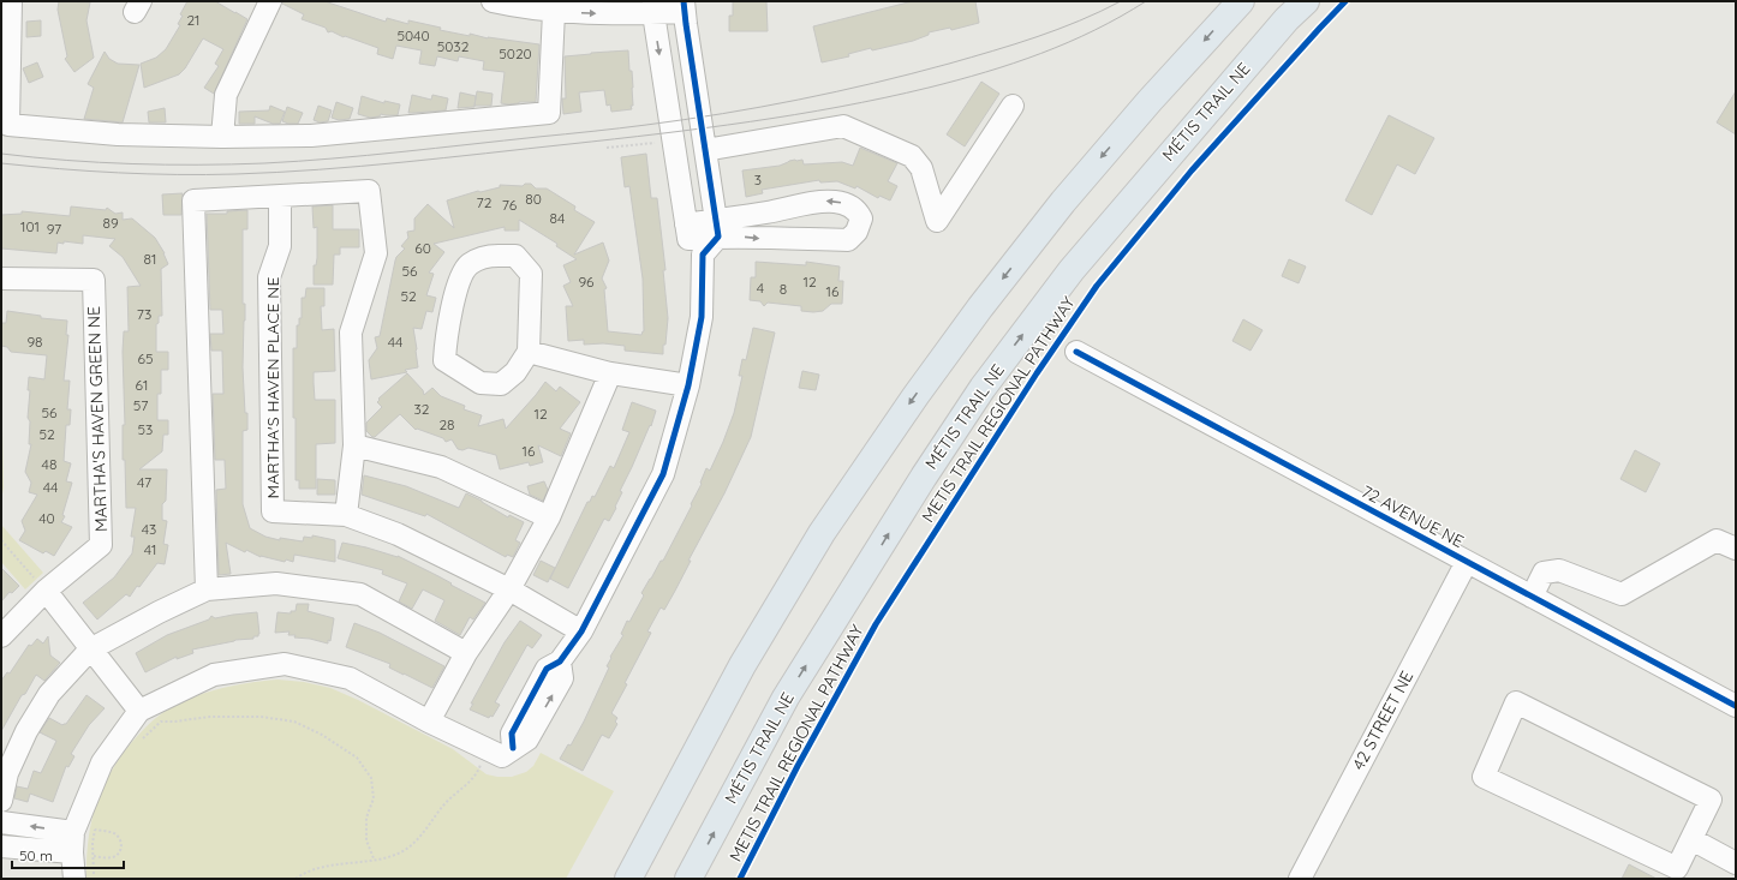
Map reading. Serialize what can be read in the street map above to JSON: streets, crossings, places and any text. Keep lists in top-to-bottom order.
{
  "streets": {
    "main road": ["MÉTIS TRAIL NE"],
    "street": [
      "MARTHA'S HAVEN PLACE NE",
      "MARTHA'S HAVEN GREEN NE",
      "72 AVENUE NE",
      "42 STREET NE"
    ],
    "cycle path": ["METIS TRAIL REGIONAL PATHWAY"]
  },
  "crossings": [
    ["72 AVENUE NE", "42 STREET NE"]
  ],
  "house_numbers": [
    "21",
    "5040",
    "5032",
    "5020",
    "3",
    "80",
    "72",
    "76",
    "84",
    "89",
    "101",
    "97",
    "60",
    "81",
    "56",
    "96",
    "12",
    "4",
    "8",
    "16",
    "52",
    "73",
    "98",
    "44",
    "65",
    "61",
    "57",
    "32",
    "56",
    "12",
    "28",
    "53",
    "52",
    "16",
    "48",
    "47",
    "44",
    "40",
    "43",
    "41"
  ],
  "scale_bar": "50 m"
}
